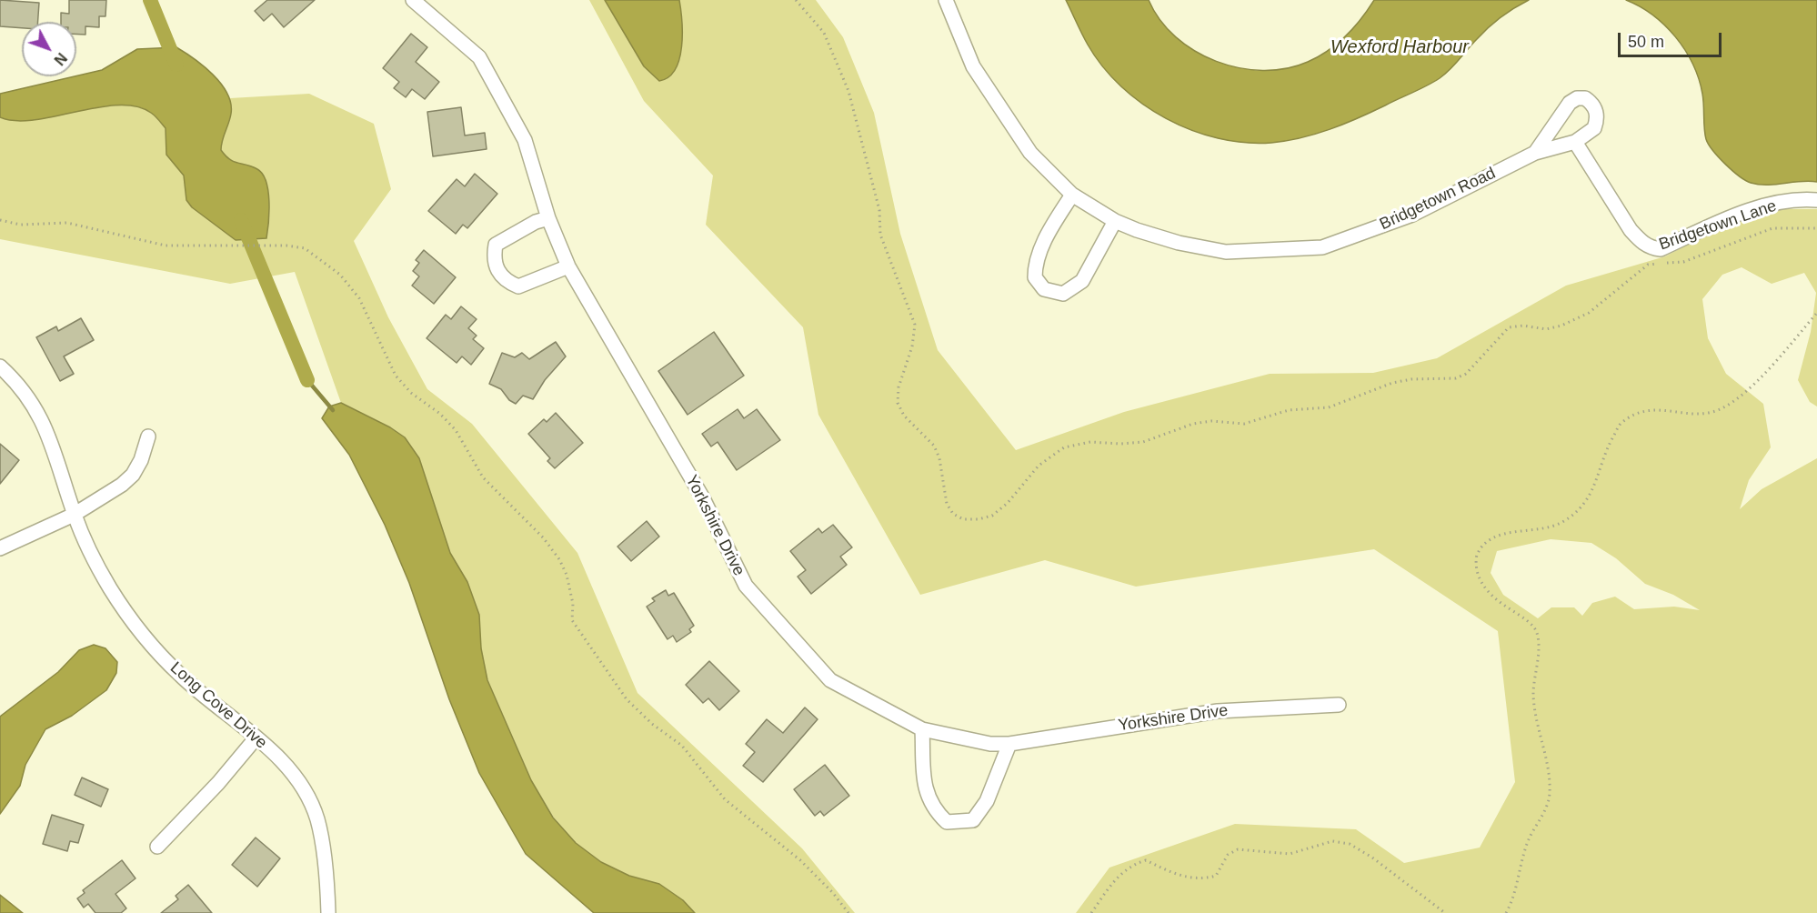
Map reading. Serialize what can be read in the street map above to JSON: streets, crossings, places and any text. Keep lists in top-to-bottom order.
{
  "streets": {
    "street": [
      "Bridgetown Road",
      "Bridgetown Lane",
      "Yorkshire Drive",
      "Long Cove Drive"
    ]
  },
  "crossings": [
    ["Bridgetown Road", "Bridgetown Lane"]
  ],
  "water": ["Wexford Harbour"],
  "scale_bar": "50 m",
  "north": "bottom right"
}
